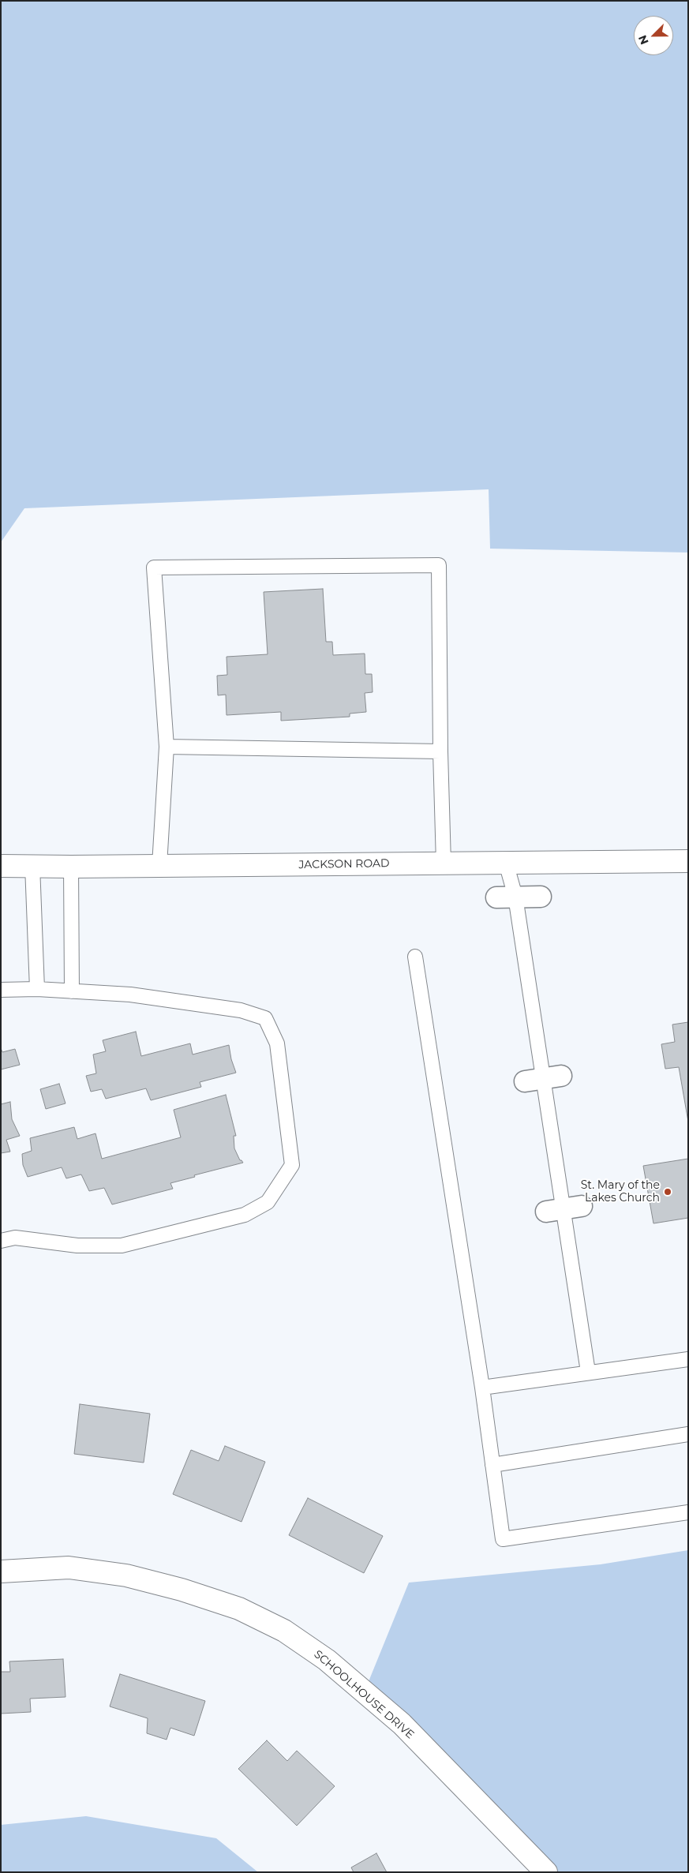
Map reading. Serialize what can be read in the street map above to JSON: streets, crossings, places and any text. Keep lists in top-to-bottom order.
{
  "streets": {
    "street": ["JACKSON ROAD", "SCHOOLHOUSE DRIVE"]
  },
  "places": ["St. Mary of the Lakes Church"],
  "north": "bottom left"
}
